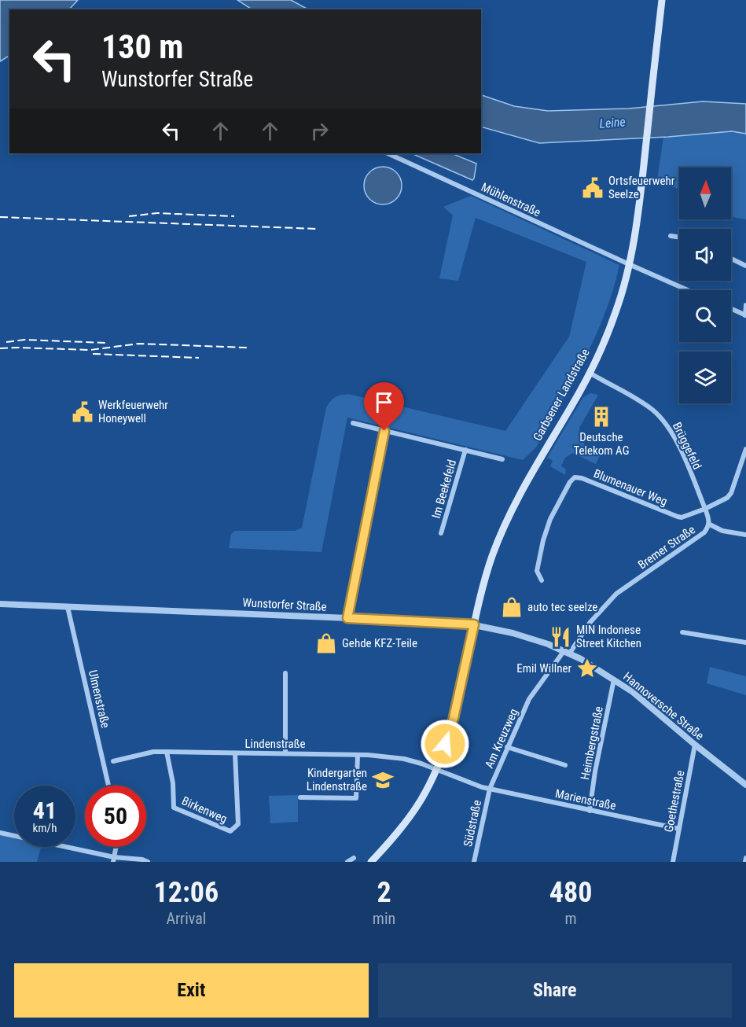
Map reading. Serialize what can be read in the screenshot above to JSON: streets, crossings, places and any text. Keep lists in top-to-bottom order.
{
  "streets": {
    "main road": ["Garbsener Landstraße"],
    "street": [
      "Mühlenstraße",
      "Brüggefeld",
      "Blumenauer Weg",
      "Im Beekefeld",
      "Bremer Straße",
      "Wunstorfer Straße",
      "Ulmenstraße",
      "Hannoversche Straße",
      "Am Kreuzweg",
      "Heimbergstraße",
      "Lindenstraße",
      "Marienstraße",
      "Goethestraße",
      "Birkenweg",
      "Südstraße"
    ]
  },
  "crossings": [
    ["Mühlenstraße", "Garbsener Landstraße"],
    ["Garbsener Landstraße", "Brüggefeld"],
    ["Garbsener Landstraße", "Wunstorfer Straße"],
    ["Garbsener Landstraße", "Lindenstraße"],
    ["Brüggefeld", "Blumenauer Weg"],
    ["Brüggefeld", "Bremer Straße"],
    ["Blumenauer Weg", "Bremer Straße"],
    ["Bremer Straße", "Wunstorfer Straße"],
    ["Bremer Straße", "Hannoversche Straße"],
    ["Bremer Straße", "Am Kreuzweg"],
    ["Wunstorfer Straße", "Ulmenstraße"],
    ["Wunstorfer Straße", "Hannoversche Straße"],
    ["Wunstorfer Straße", "Am Kreuzweg"],
    ["Hannoversche Straße", "Am Kreuzweg"],
    ["Hannoversche Straße", "Heimbergstraße"],
    ["Hannoversche Straße", "Goethestraße"],
    ["Am Kreuzweg", "Marienstraße"],
    ["Am Kreuzweg", "Südstraße"],
    ["Heimbergstraße", "Marienstraße"],
    ["Lindenstraße", "Birkenweg"],
    ["Marienstraße", "Goethestraße"],
    ["Marienstraße", "Südstraße"]
  ],
  "water": ["Leine"],
  "places": {
    "public building": ["Ortsfeuerwehr Seelze", "Werkfeuerwehr Honeywell"],
    "building": ["Deutsche Telekom AG"],
    "shop": ["auto tec seelze", "Gehde KFZ-Teile"],
    "restaurant": ["MIN Indonese Street Kitchen"],
    "place": ["Emil Willner"],
    "school or university": ["Kindergarten Lindenstraße"]
  },
  "north": "top",
  "page": {
    "turn": ["130 m", "Wunstorfer Straße"],
    "speed": "41 km/h",
    "limit": "50",
    "eta": [
      "12:06",
      "Arrival",
      "2",
      "min",
      "480",
      "m"
    ],
    "buttons": ["Exit", "Share"]
  }
}
